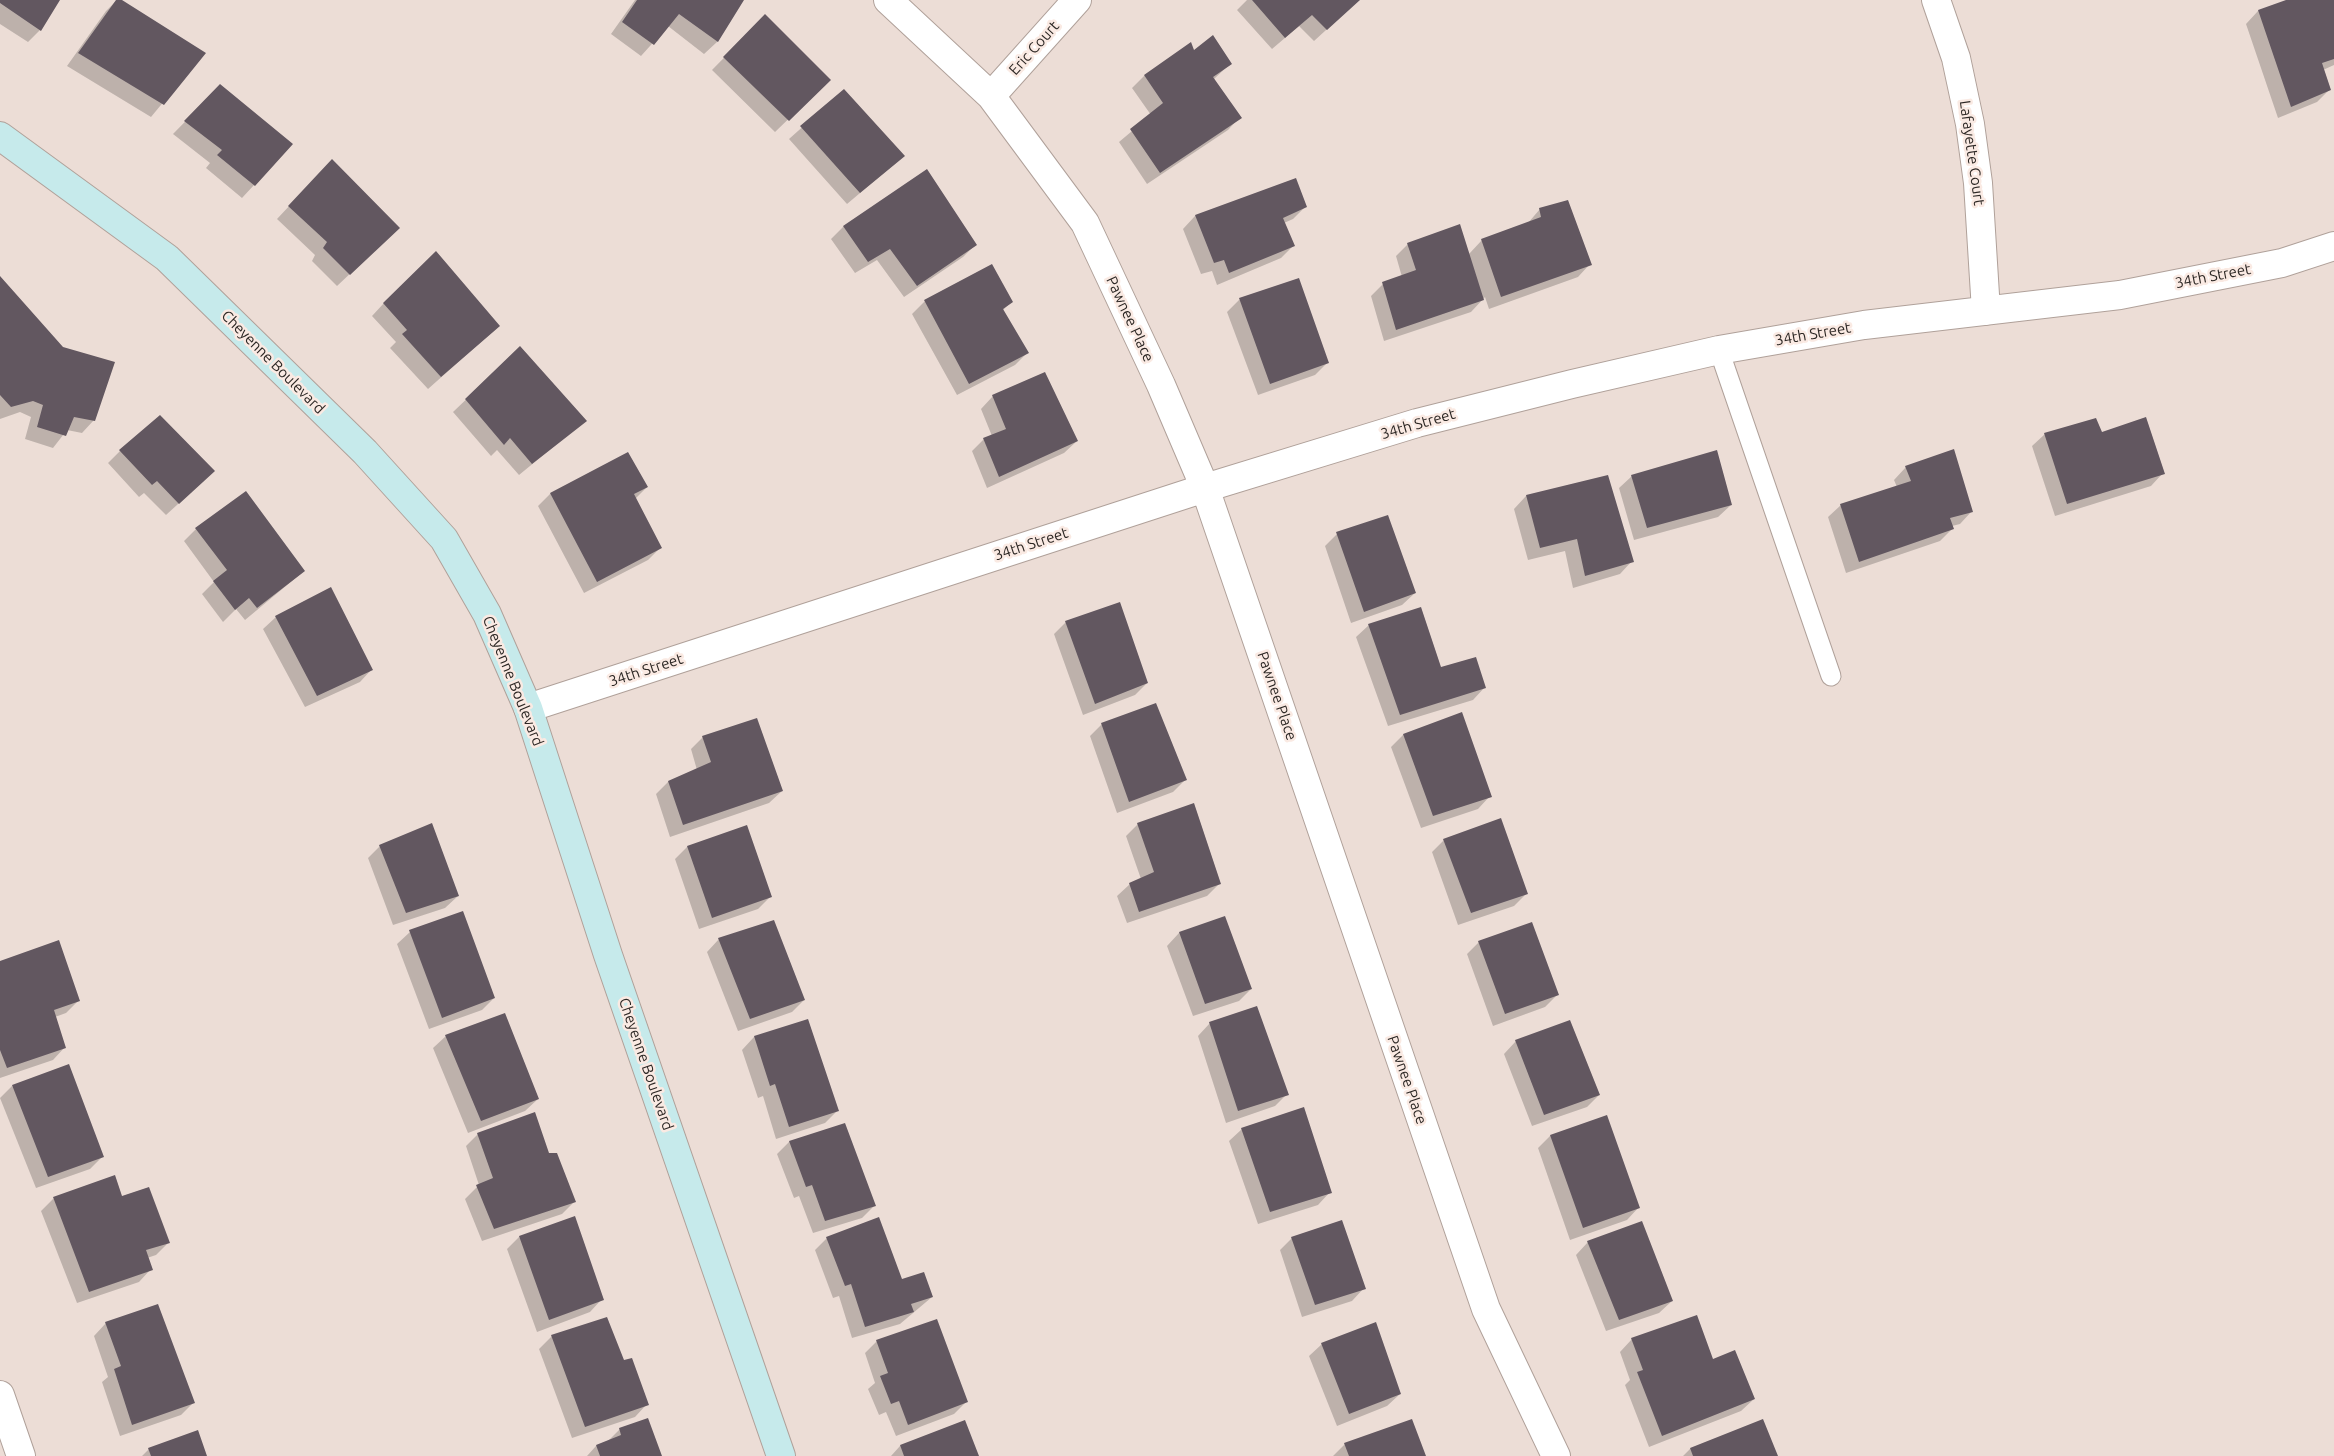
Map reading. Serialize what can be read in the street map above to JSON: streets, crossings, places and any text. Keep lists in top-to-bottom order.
{
  "streets": {
    "street": [
      "Eric Court",
      "Lafayette Court",
      "34th Street",
      "Pawnee Place",
      "Cheyenne Boulevard"
    ]
  },
  "crossings": [
    ["Eric Court", "Pawnee Place"],
    ["Lafayette Court", "34th Street"],
    ["34th Street", "Pawnee Place"],
    ["34th Street", "Cheyenne Boulevard"]
  ]
}
